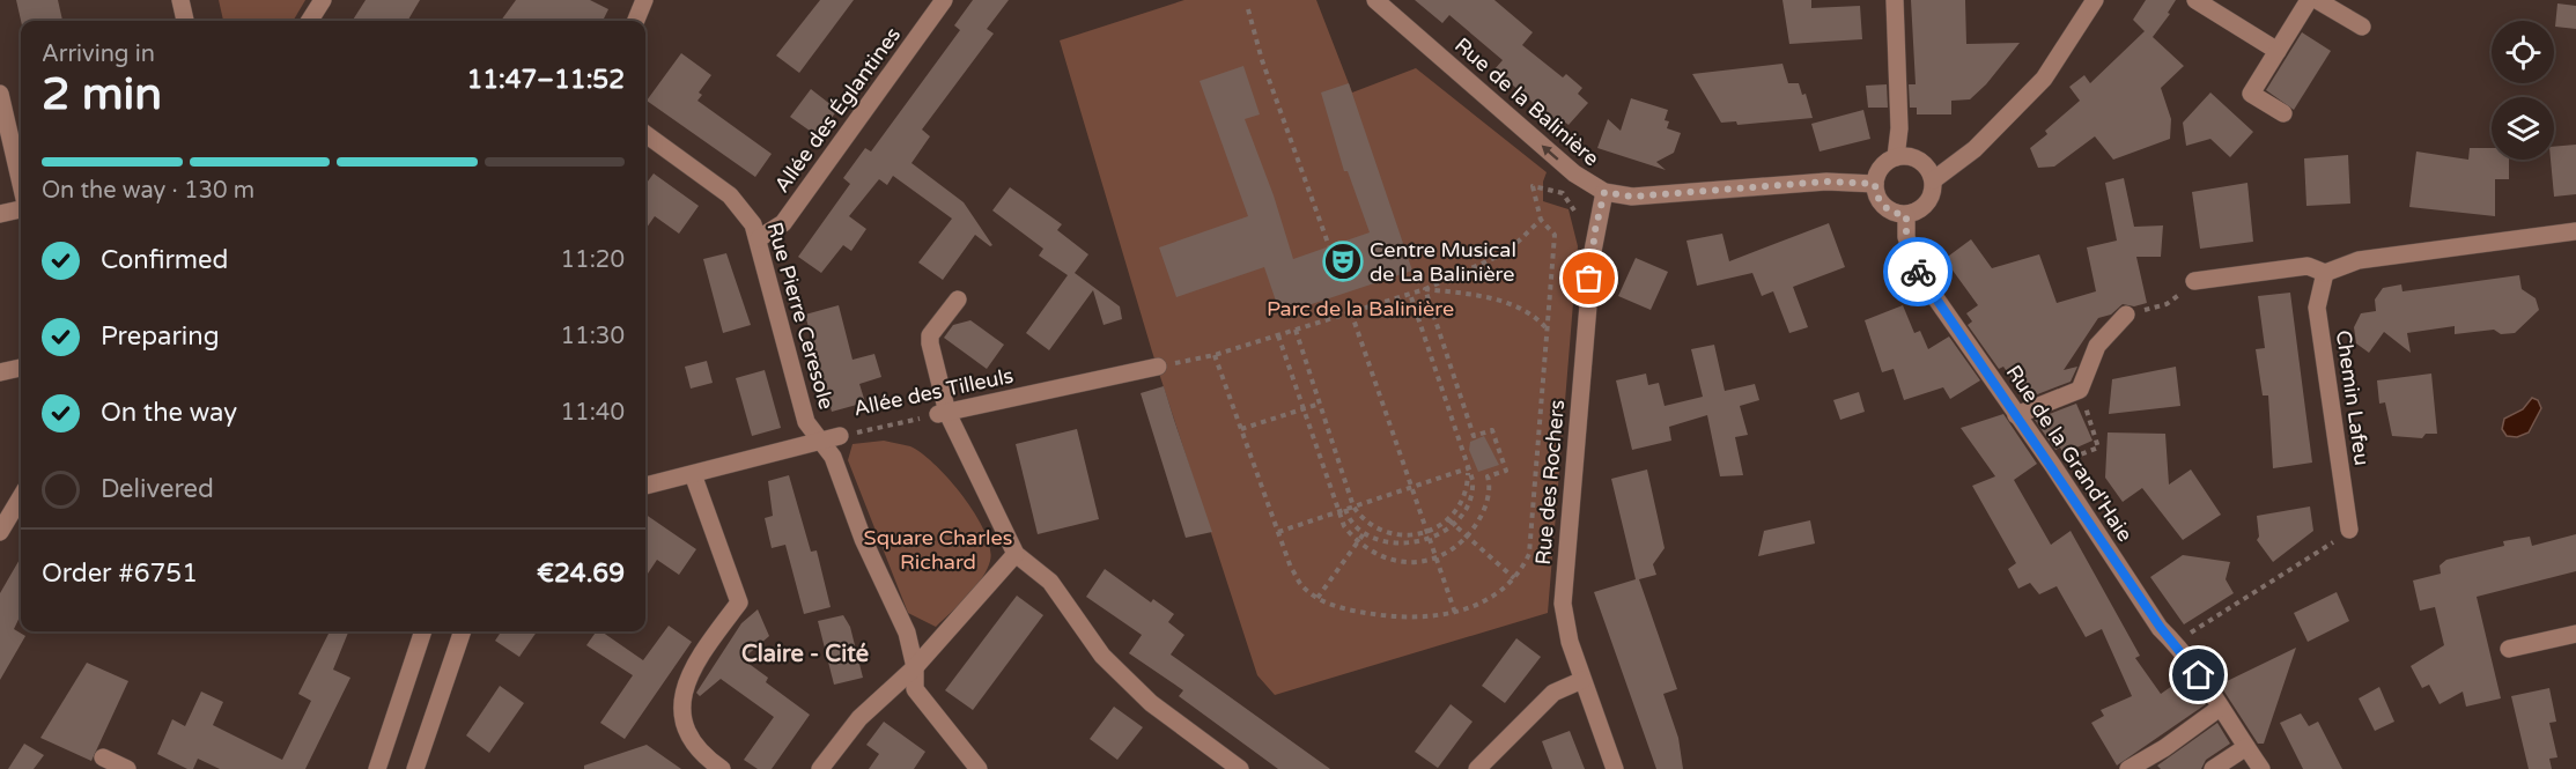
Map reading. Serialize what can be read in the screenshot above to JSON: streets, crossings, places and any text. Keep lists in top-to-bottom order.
{
  "streets": {
    "street": [
      "Rue de la Balinière",
      "Allée des Églantines",
      "Rue Pierre Ceresole",
      "Allée des Tilleuls",
      "Chemin Lafeu",
      "Rue de la Grand'Haie",
      "Rue des Rochers"
    ]
  },
  "crossings": [
    ["Rue de la Balinière", "Rue de la Grand'Haie"],
    ["Rue de la Balinière", "Rue des Rochers"],
    ["Allée des Églantines", "Rue Pierre Ceresole"],
    ["Rue Pierre Ceresole", "Allée des Tilleuls"]
  ],
  "one_way": ["Rue de la Balinière"],
  "districts": ["Claire - Cité"],
  "parks": ["Parc de la Balinière", "Square Charles Richard"],
  "places": {
    "theatre": ["Centre Musical de La Balinière"]
  },
  "page": {
    "heading": ["2 min", "Arriving in", "11:47–11:52"],
    "panel": ["Order #6751", "€24.69"],
    "bar": "On the way · 130 m",
    "list": [
      ["Confirmed", "11:20"],
      ["Preparing", "11:30"],
      ["On the way", "11:40"],
      "Delivered"
    ]
  }
}
